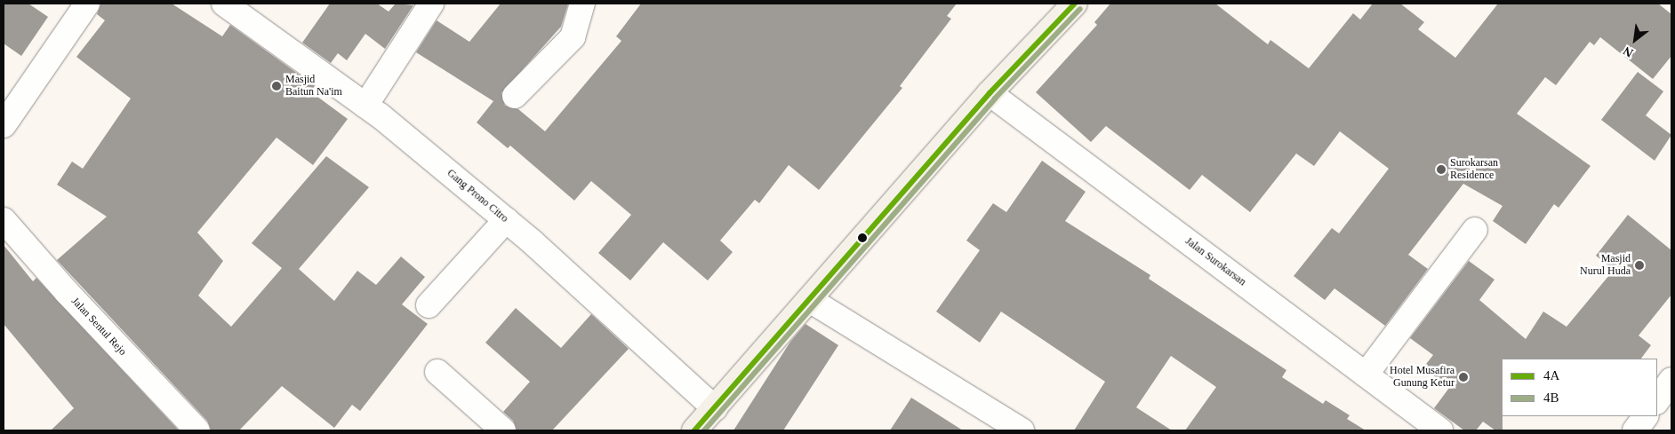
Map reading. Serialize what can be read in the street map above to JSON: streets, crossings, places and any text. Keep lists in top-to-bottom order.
{
  "streets": {
    "street": ["Gang Prono Citro", "Jalan Surokarsan", "Jalan Sentul Rejo"]
  },
  "places": [
    "Masjid Baitun Na'im",
    "Surokarsan Residence",
    "Masjid Nurul Huda",
    "Hotel Musafira Gunung Ketur"
  ],
  "lines": ["transit line 4A", "transit line 4B"],
  "legend": ["4A", "4B"],
  "north": "bottom left"
}
